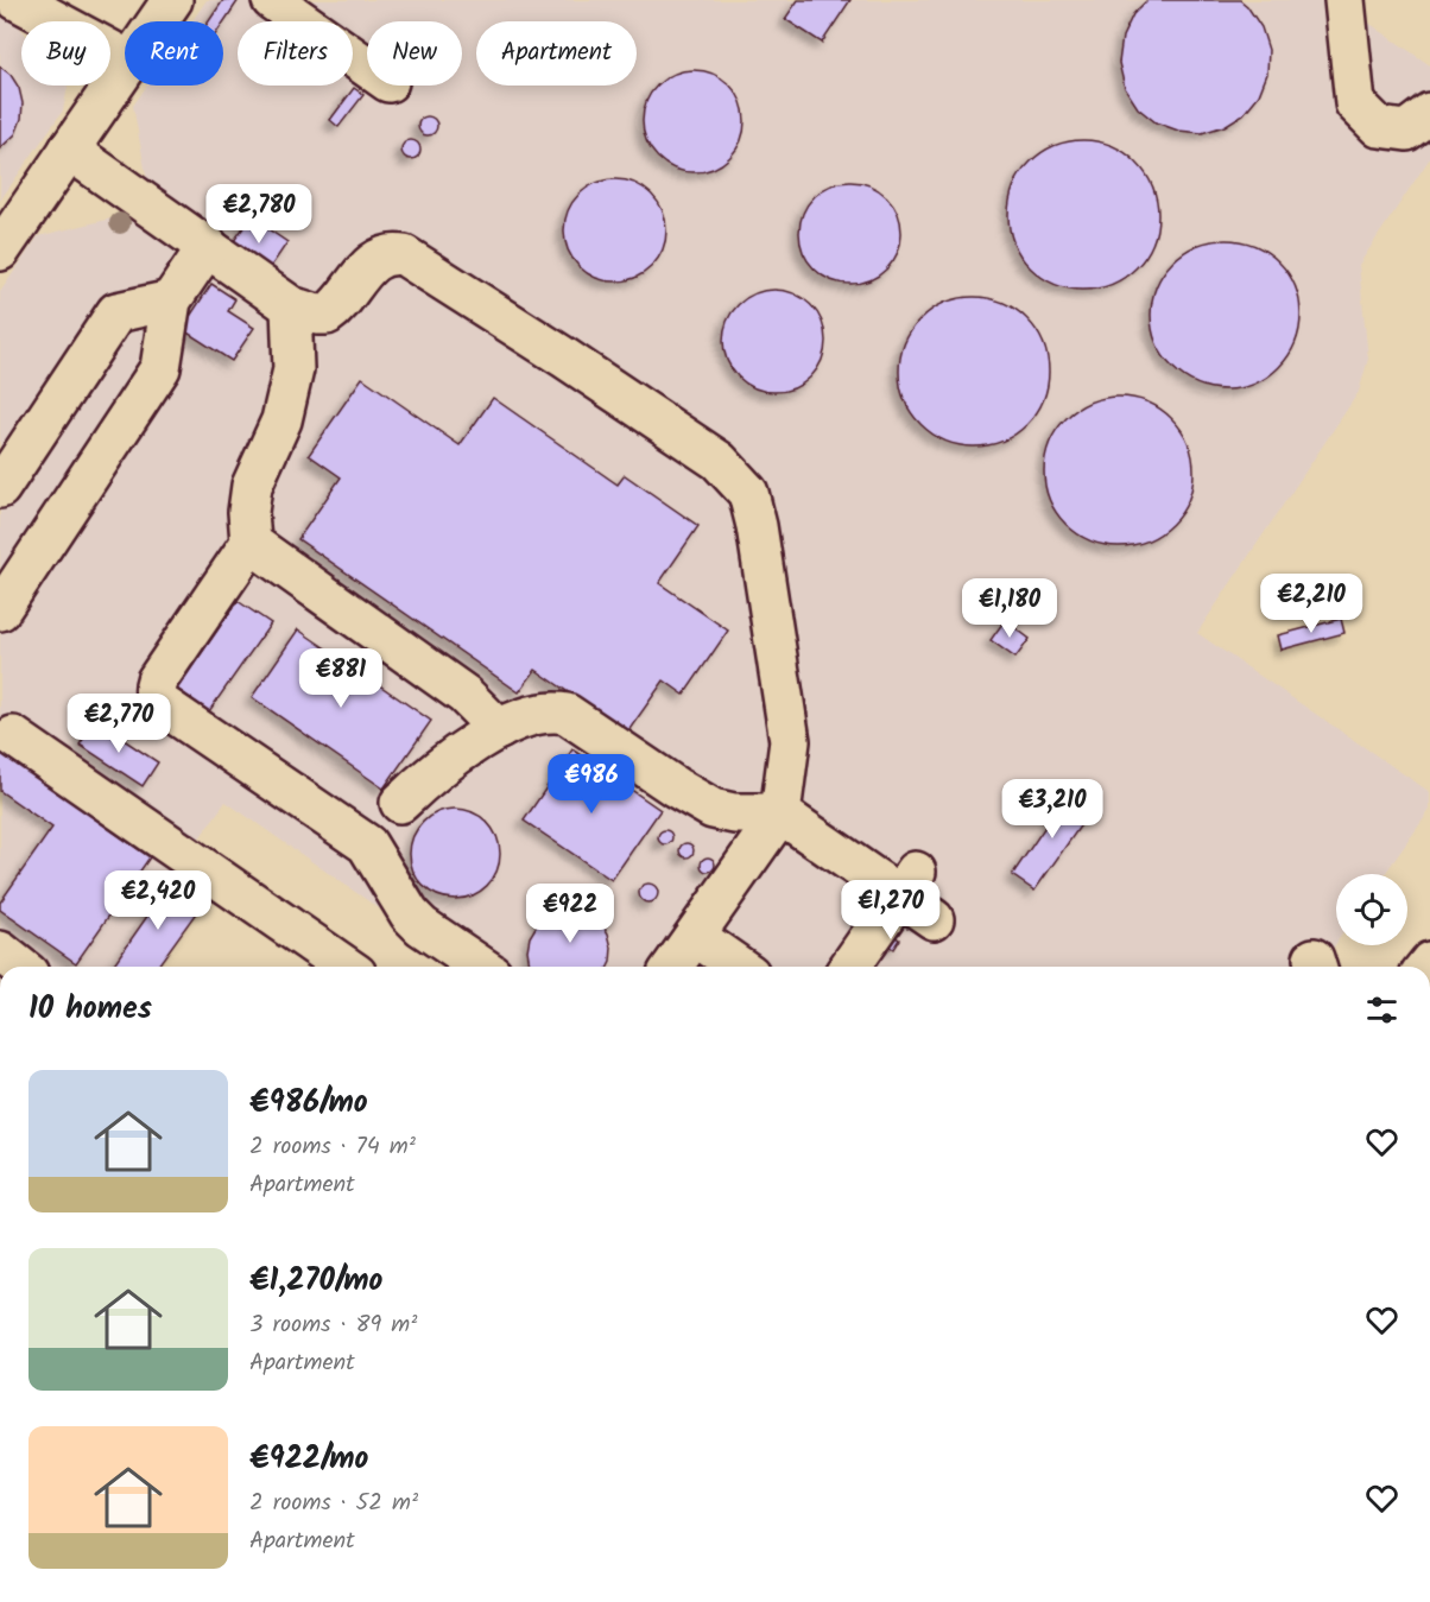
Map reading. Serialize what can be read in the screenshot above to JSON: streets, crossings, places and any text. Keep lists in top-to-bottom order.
{
  "page": {
    "chip": [
      "Buy",
      "Rent",
      "Filters",
      "New",
      "Apartment"
    ],
    "price": [
      "€2,780",
      "€2,210",
      "€1,180",
      "€881",
      "€2,770",
      "€986",
      "€3,210",
      "€2,420",
      "€1,270",
      "€922"
    ],
    "heading": "10 homes",
    "list": [
      {
        "name": "€986/mo",
        "note": "2 rooms · 74 m² · Apartment"
      },
      {
        "name": "€1,270/mo",
        "note": "3 rooms · 89 m² · Apartment"
      },
      {
        "name": "€922/mo",
        "note": "2 rooms · 52 m² · Apartment"
      }
    ]
  }
}
